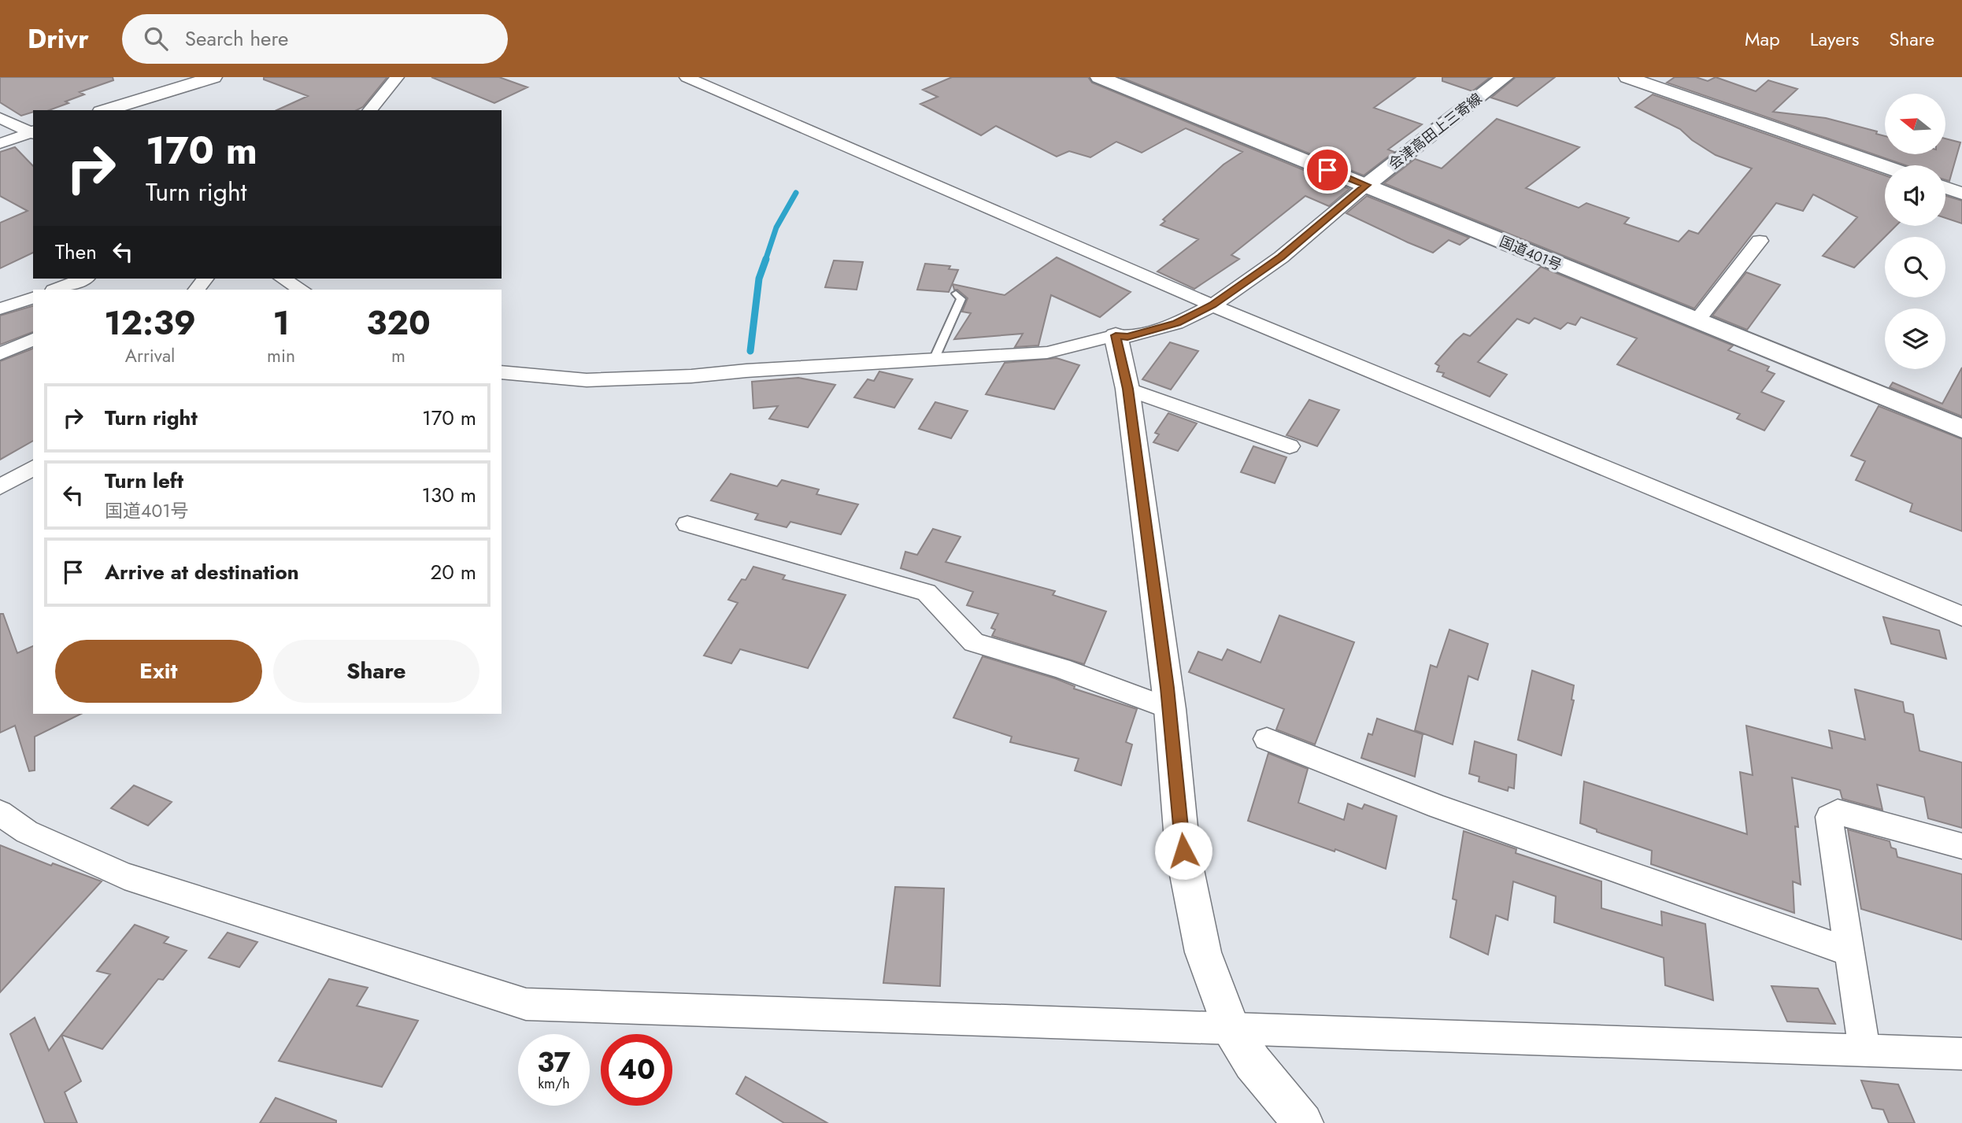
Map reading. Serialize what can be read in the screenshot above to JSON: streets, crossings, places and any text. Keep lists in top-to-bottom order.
{
  "streets": {
    "main road": ["会津高田上三寄線", "国道401号"]
  },
  "crossings": [
    ["会津高田上三寄線", "国道401号"]
  ],
  "north": "left",
  "page": {
    "header": "Drivr",
    "search": "Search here",
    "nav": ["Map", "Layers", "Share"],
    "turn": ["170 m", "Turn right"],
    "then": "Then",
    "eta": [
      "12:39",
      "Arrival",
      "1",
      "min",
      "320",
      "m"
    ],
    "list": [
      {
        "name": "Turn right",
        "value": "170 m"
      },
      {
        "name": "Turn left",
        "note": "国道401号",
        "value": "130 m"
      },
      {
        "name": "Arrive at destination",
        "value": "20 m"
      }
    ],
    "buttons": ["Exit", "Share"],
    "speed": "37 km/h",
    "limit": "40"
  }
}
